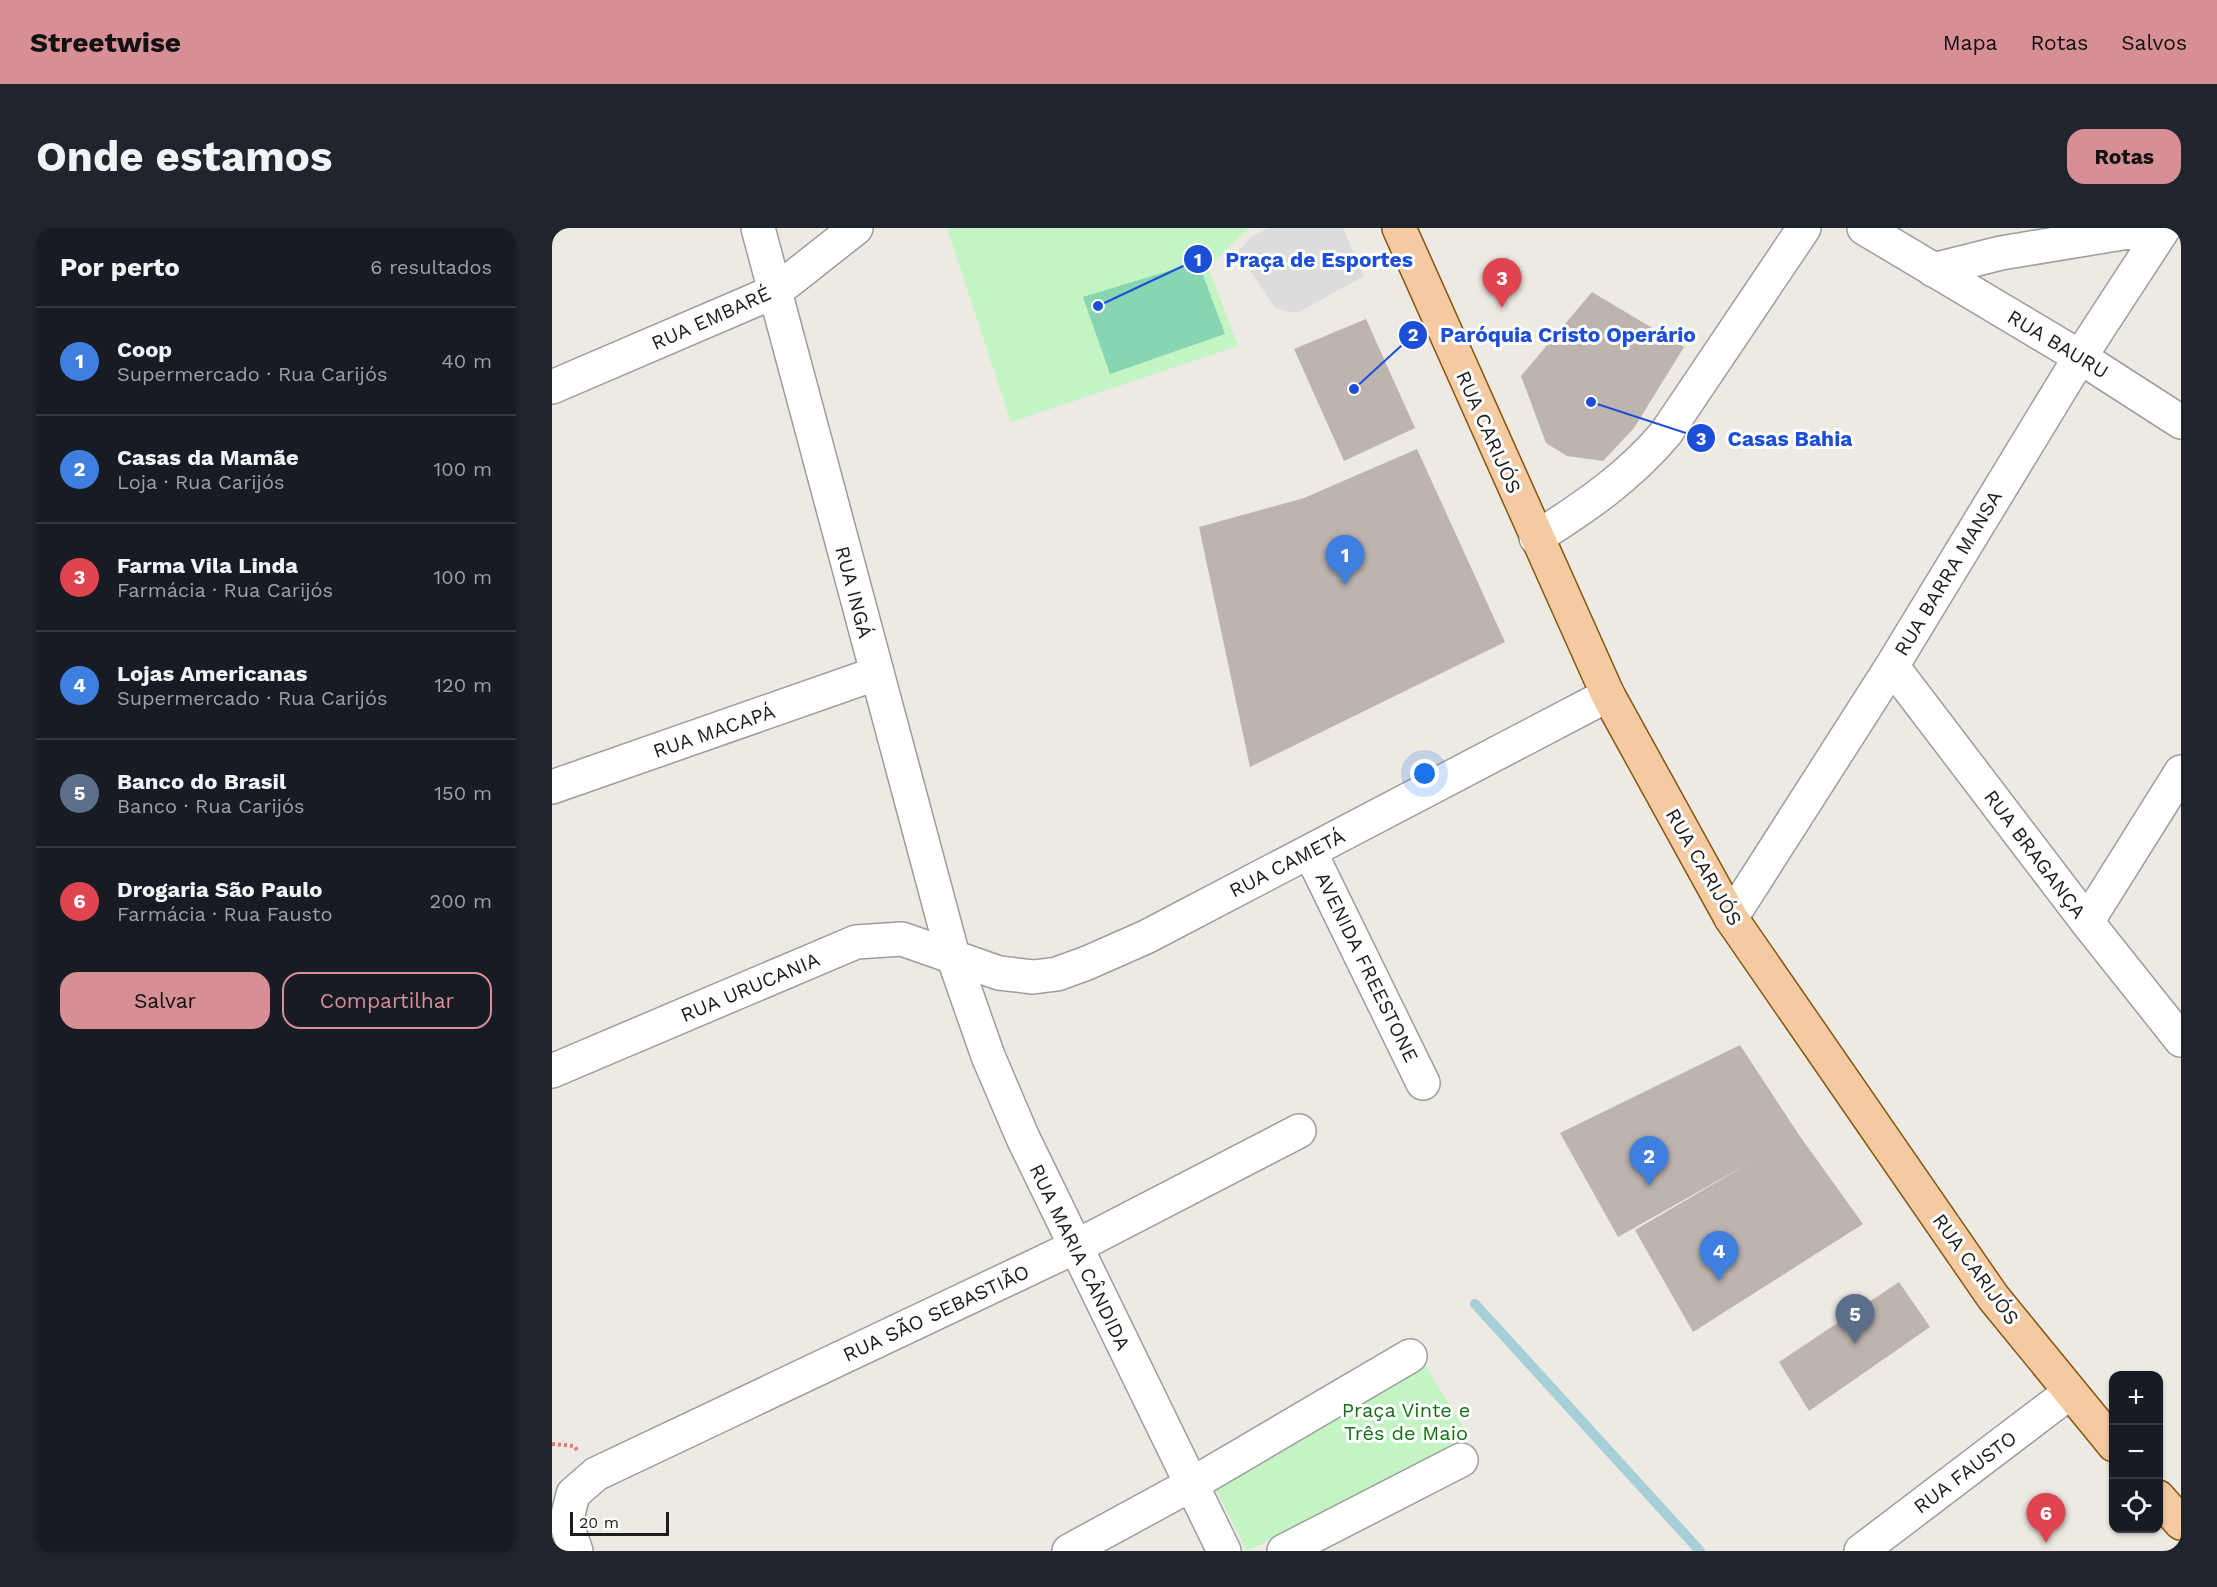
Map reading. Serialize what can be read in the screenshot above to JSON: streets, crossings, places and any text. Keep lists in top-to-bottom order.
{
  "streets": {
    "main road": ["RUA CARIJÓS"],
    "street": [
      "RUA EMBARÉ",
      "RUA BAURU",
      "RUA BARRA MANSA",
      "RUA INGÁ",
      "RUA MACAPÁ",
      "RUA BRAGANÇA",
      "RUA CAMETÁ",
      "AVENIDA FREESTONE",
      "RUA URUCANIA",
      "RUA MARIA CÂNDIDA",
      "RUA SÃO SEBASTIÃO",
      "RUA FAUSTO"
    ]
  },
  "crossings": [
    ["RUA EMBARÉ", "RUA INGÁ"],
    ["RUA BAURU", "RUA BARRA MANSA"],
    ["RUA CARIJÓS", "RUA BARRA MANSA"],
    ["RUA CARIJÓS", "RUA CAMETÁ"],
    ["RUA CARIJÓS", "RUA FAUSTO"],
    ["RUA BARRA MANSA", "RUA BRAGANÇA"],
    ["RUA INGÁ", "RUA MACAPÁ"],
    ["RUA INGÁ", "RUA CAMETÁ"],
    ["RUA INGÁ", "RUA URUCANIA"],
    ["RUA INGÁ", "RUA MARIA CÂNDIDA"],
    ["RUA CAMETÁ", "AVENIDA FREESTONE"],
    ["RUA CAMETÁ", "RUA URUCANIA"],
    ["RUA CAMETÁ", "RUA MARIA CÂNDIDA"],
    ["RUA URUCANIA", "RUA MARIA CÂNDIDA"],
    ["RUA MARIA CÂNDIDA", "RUA SÃO SEBASTIÃO"]
  ],
  "parks": ["Praça Vinte e Três de Maio"],
  "places": ["Praça de Esportes", "Paróquia Cristo Operário", "Casas Bahia"],
  "scale_bar": "20 m",
  "page": {
    "header": "Streetwise",
    "nav": ["Mapa", "Rotas", "Salvos"],
    "buttons": [
      "Rotas",
      ["Salvar", "Compartilhar"]
    ],
    "title": "Onde estamos",
    "heading": ["Por perto", "6 resultados"],
    "pins": [
      "3",
      "1",
      "2",
      "4",
      "5",
      "6"
    ],
    "list": [
      {
        "mark": "1",
        "name": "Coop",
        "note": "Supermercado · Rua Carijós",
        "value": "40 m"
      },
      {
        "mark": "2",
        "name": "Casas da Mamãe",
        "note": "Loja · Rua Carijós",
        "value": "100 m"
      },
      {
        "mark": "3",
        "name": "Farma Vila Linda",
        "note": "Farmácia · Rua Carijós",
        "value": "100 m"
      },
      {
        "mark": "4",
        "name": "Lojas Americanas",
        "note": "Supermercado · Rua Carijós",
        "value": "120 m"
      },
      {
        "mark": "5",
        "name": "Banco do Brasil",
        "note": "Banco · Rua Carijós",
        "value": "150 m"
      },
      {
        "mark": "6",
        "name": "Drogaria São Paulo",
        "note": "Farmácia · Rua Fausto",
        "value": "200 m"
      }
    ],
    "map_buttons": ["+", "−"],
    "scale": "20 m"
  }
}
